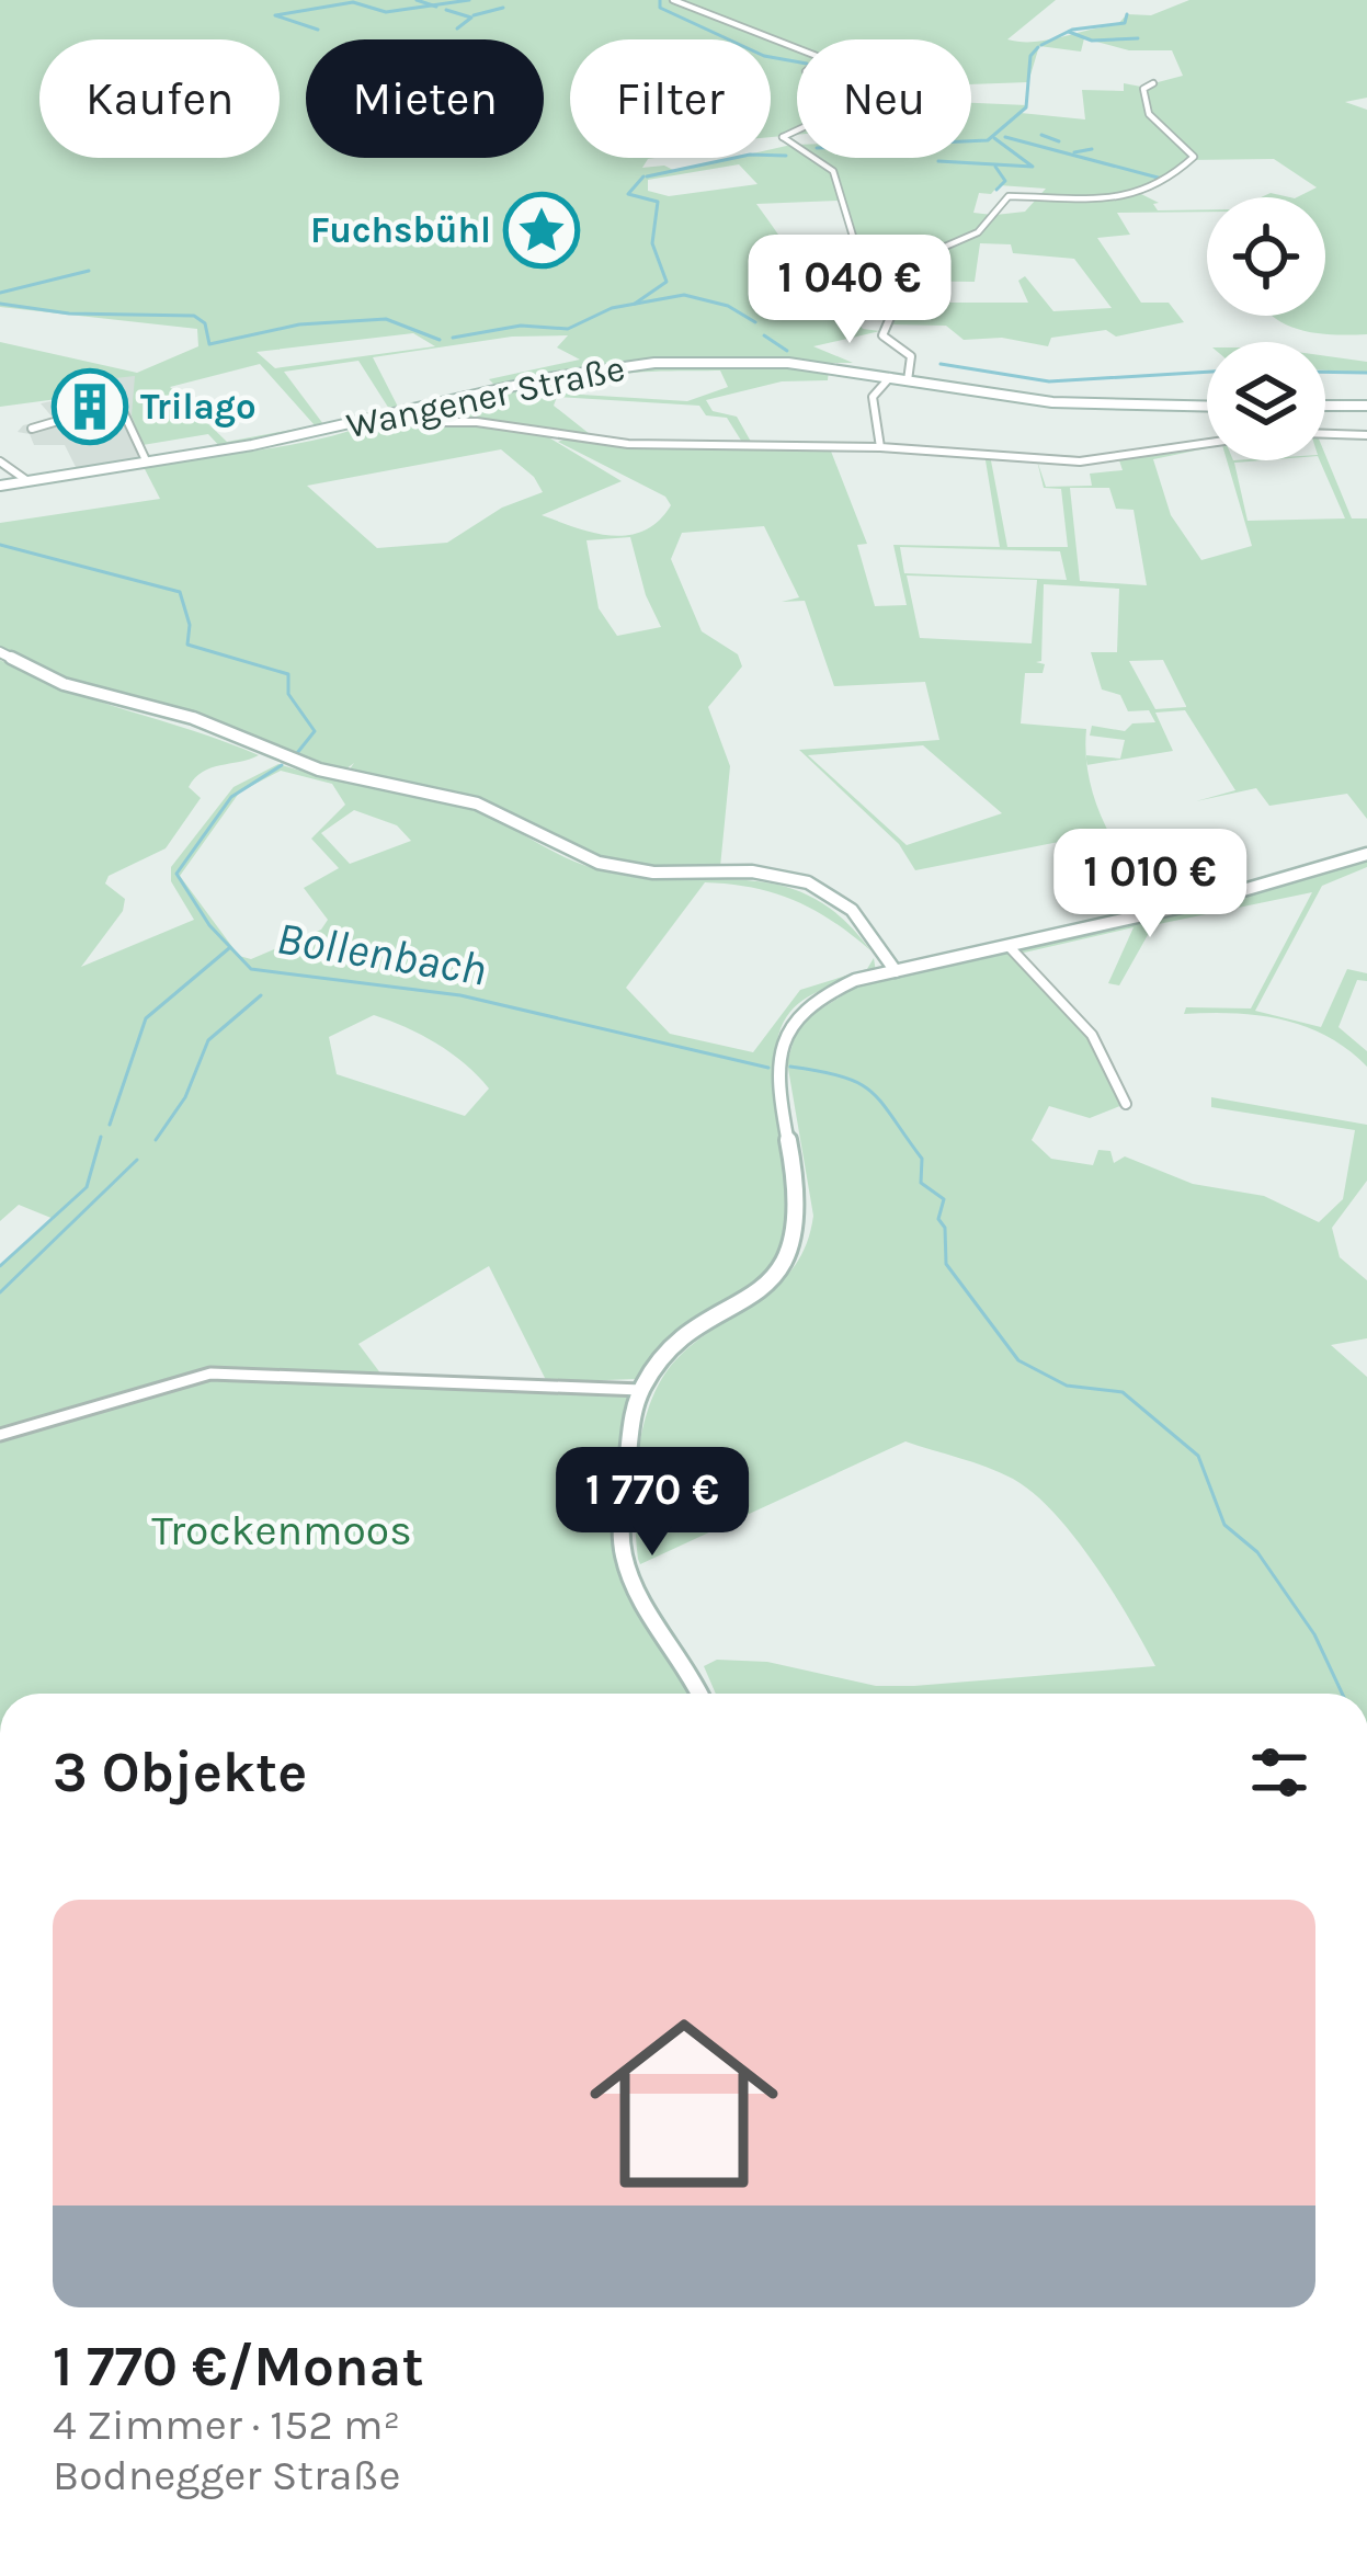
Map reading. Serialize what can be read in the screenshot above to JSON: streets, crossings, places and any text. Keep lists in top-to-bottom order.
{
  "streets": {
    "main road": ["Wangener Straße"]
  },
  "water": ["Bollenbach"],
  "parks": ["Trockenmoos"],
  "places": {
    "place": ["Fuchsbühl"],
    "building": ["Trilago"]
  },
  "page": {
    "chip": [
      "Kaufen",
      "Mieten",
      "Filter",
      "Neu"
    ],
    "price": ["1 040 €", "1 010 €", "1 770 €"],
    "heading": "3 Objekte",
    "list": [
      {
        "name": "1 770 €/Monat",
        "note": "4 Zimmer · 152 m² · Bodnegger Straße"
      }
    ]
  }
}
